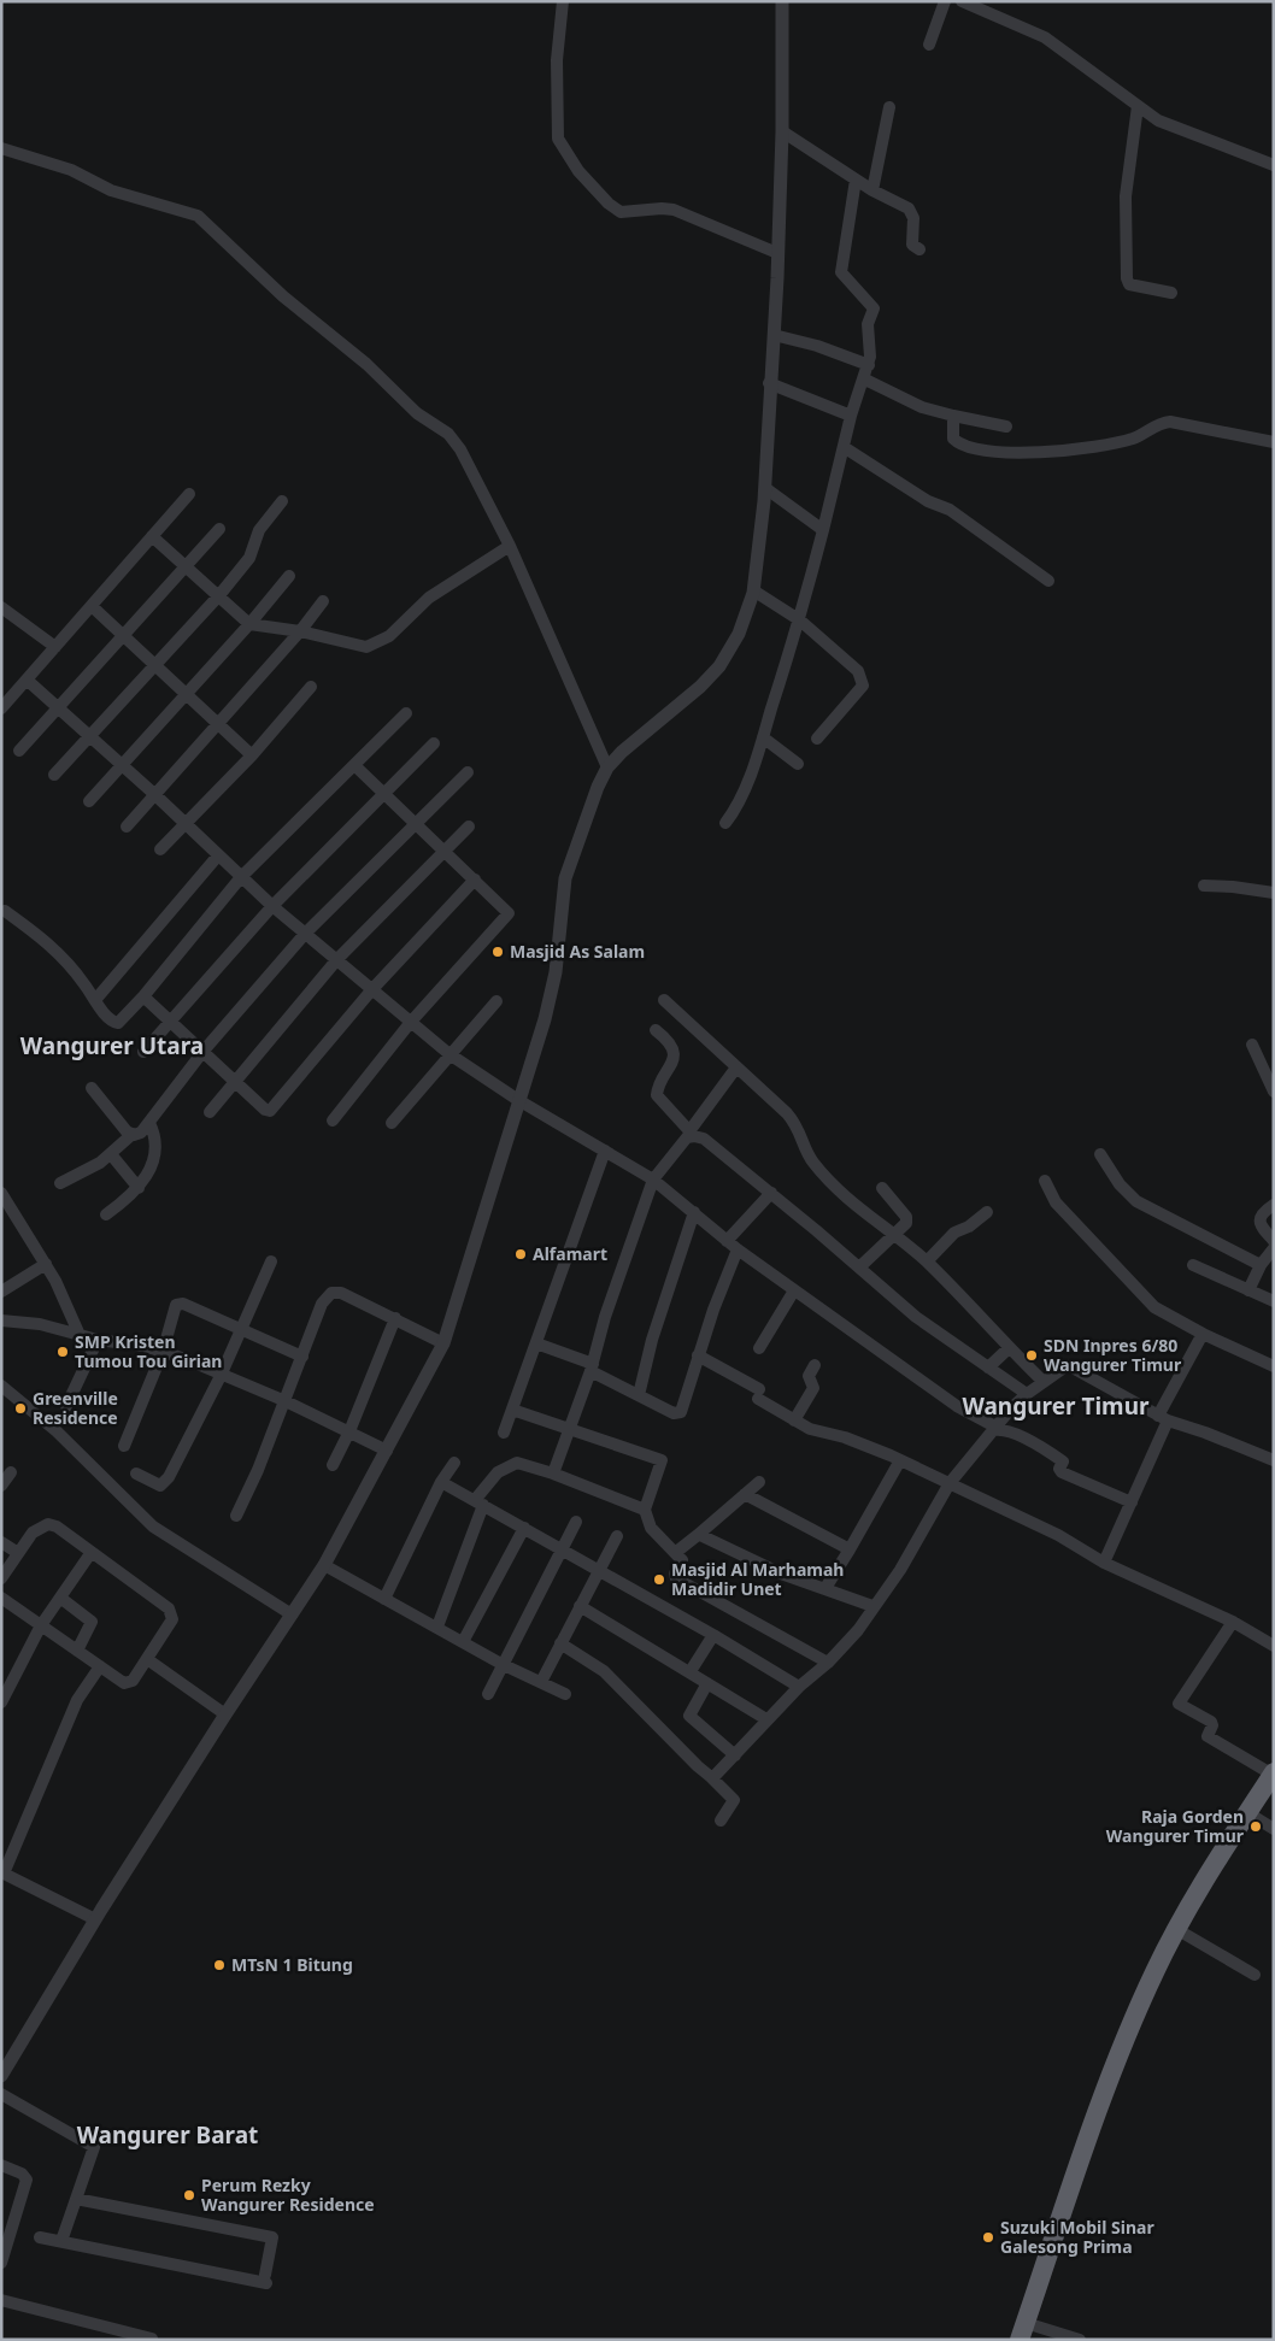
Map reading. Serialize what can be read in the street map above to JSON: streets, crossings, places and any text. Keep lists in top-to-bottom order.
{
  "districts": ["Wangurer Utara", "Wangurer Timur", "Wangurer Barat"],
  "places": [
    "Masjid As Salam",
    "Alfamart",
    "SMP Kristen Tumou Tou Girian",
    "SDN Inpres 6/80 Wangurer Timur",
    "Greenville Residence",
    "Masjid Al Marhamah Madidir Unet",
    "Raja Gorden Wangurer Timur",
    "MTsN 1 Bitung",
    "Perum Rezky Wangurer Residence",
    "Suzuki Mobil Sinar Galesong Prima"
  ]
}
